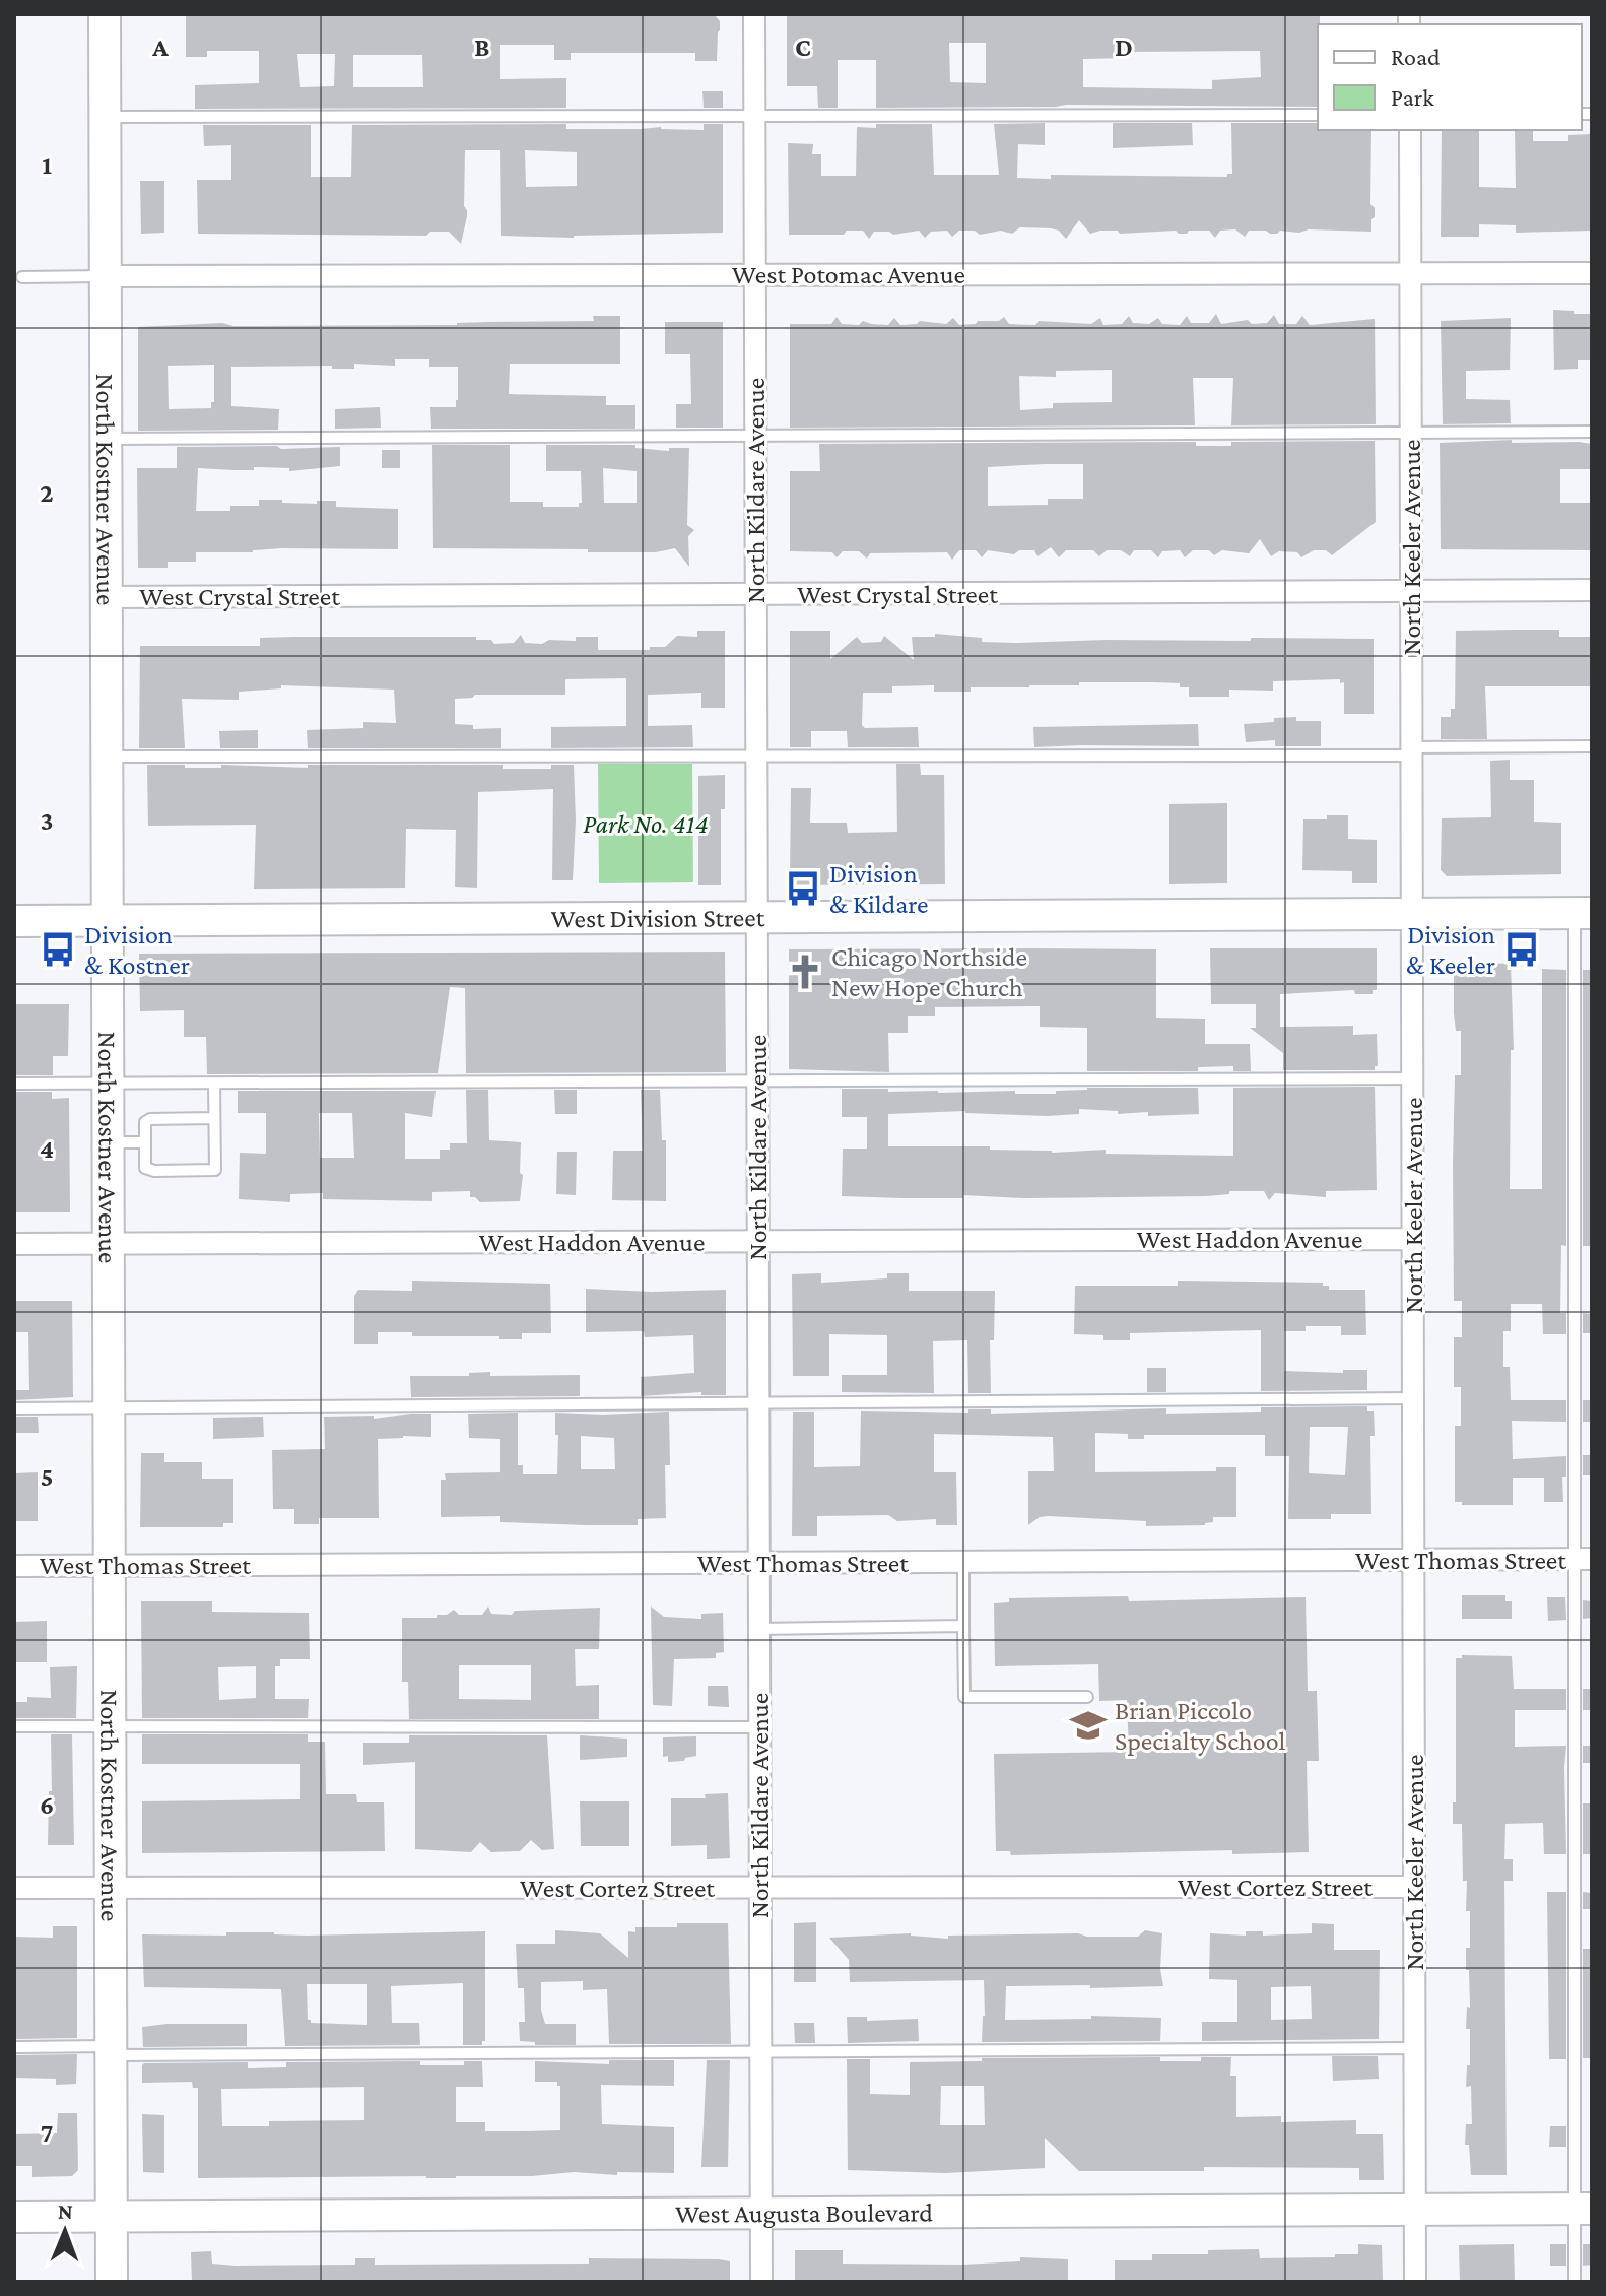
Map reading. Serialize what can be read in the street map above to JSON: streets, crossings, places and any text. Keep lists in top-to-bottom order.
{
  "streets": {
    "street": [
      "West Potomac Avenue",
      "North Kostner Avenue",
      "North Kildare Avenue",
      "North Keeler Avenue",
      "West Crystal Street",
      "West Division Street",
      "West Haddon Avenue",
      "West Thomas Street",
      "West Cortez Street",
      "West Augusta Boulevard"
    ]
  },
  "crossings": [
    ["West Potomac Avenue", "North Kostner Avenue"],
    ["West Potomac Avenue", "North Kildare Avenue"],
    ["West Potomac Avenue", "North Keeler Avenue"],
    ["North Kostner Avenue", "West Crystal Street"],
    ["North Kostner Avenue", "West Division Street"],
    ["North Kostner Avenue", "West Haddon Avenue"],
    ["North Kostner Avenue", "West Thomas Street"],
    ["North Kostner Avenue", "West Cortez Street"],
    ["North Kostner Avenue", "West Augusta Boulevard"],
    ["North Kildare Avenue", "West Crystal Street"],
    ["North Kildare Avenue", "West Division Street"],
    ["North Kildare Avenue", "West Haddon Avenue"],
    ["North Kildare Avenue", "West Thomas Street"],
    ["North Kildare Avenue", "West Cortez Street"],
    ["North Kildare Avenue", "West Augusta Boulevard"],
    ["North Keeler Avenue", "West Crystal Street"],
    ["North Keeler Avenue", "West Division Street"],
    ["North Keeler Avenue", "West Haddon Avenue"],
    ["North Keeler Avenue", "West Thomas Street"],
    ["North Keeler Avenue", "West Cortez Street"],
    ["North Keeler Avenue", "West Augusta Boulevard"]
  ],
  "parks": ["Park No. 414"],
  "places": {
    "bus stop": ["Division & Kildare", "Division & Kostner", "Division & Keeler"],
    "church": ["Chicago Northside New Hope Church"],
    "school or university": ["Brian Piccolo Specialty School"]
  },
  "legend": ["Road", "Park"],
  "north": "top",
  "grid": {
    "columns": [
      "A",
      "B",
      "C",
      "D"
    ],
    "rows": [
      "1",
      "2",
      "3",
      "4",
      "5",
      "6",
      "7"
    ]
  }
}
